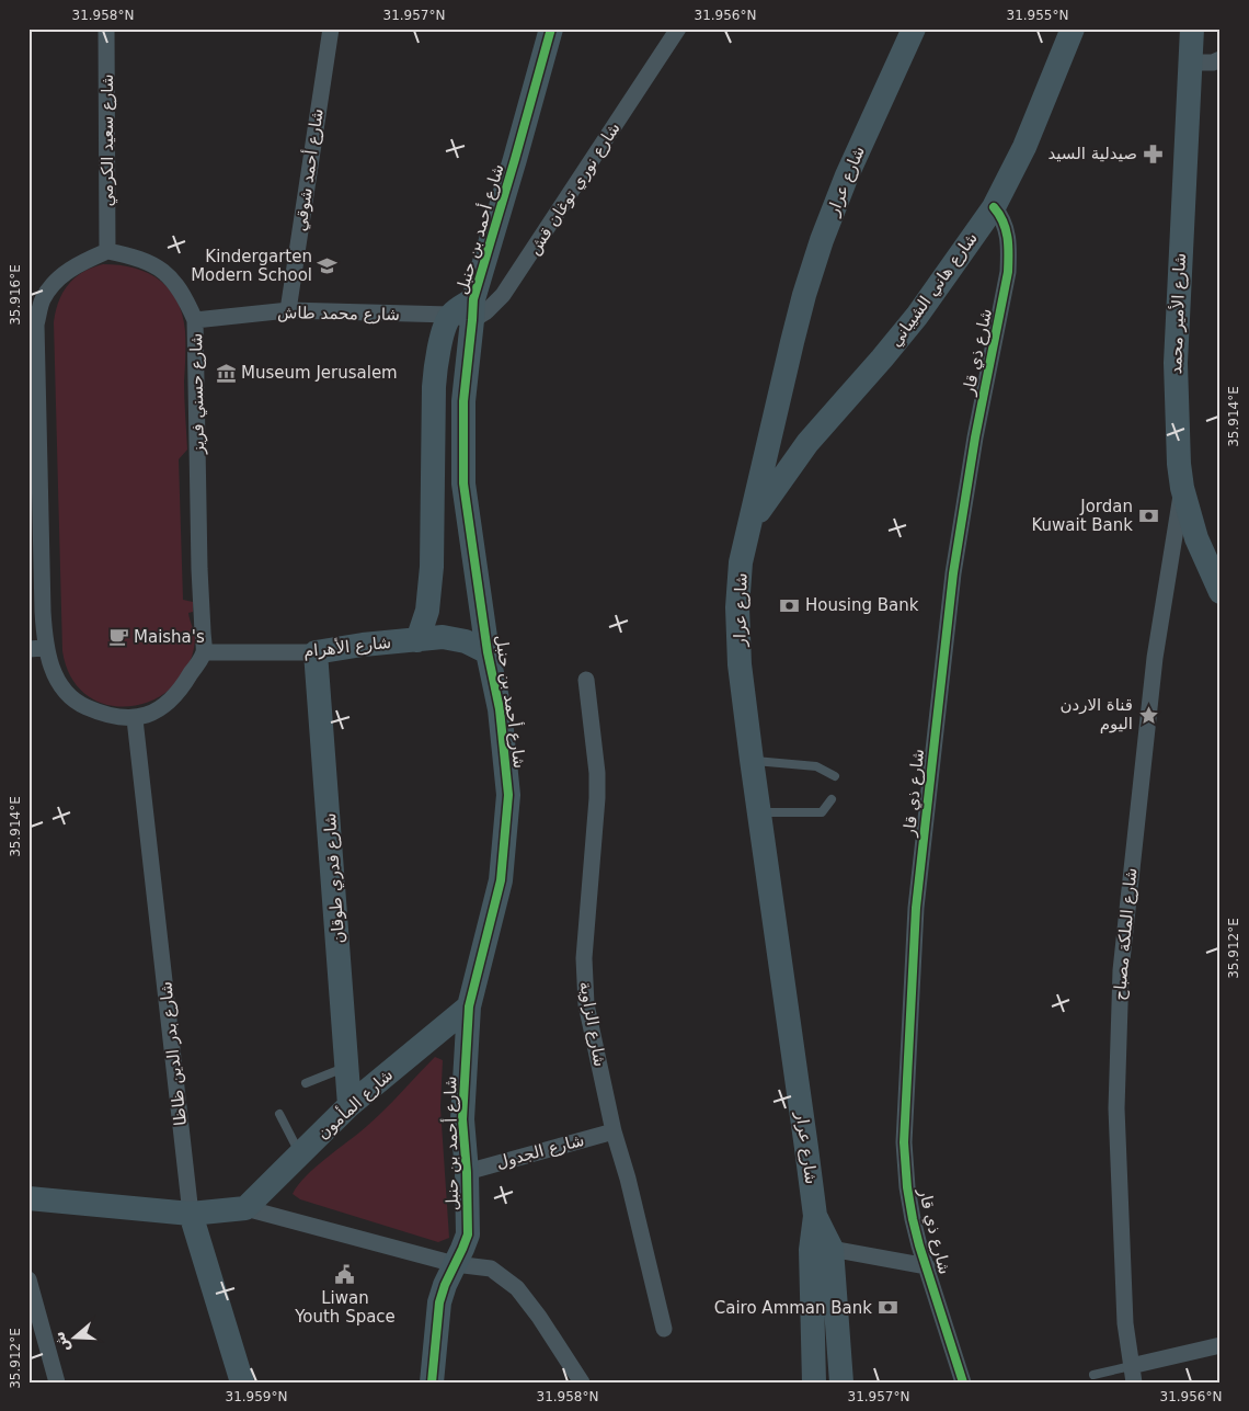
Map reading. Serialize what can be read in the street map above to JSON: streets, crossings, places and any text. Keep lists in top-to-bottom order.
{
  "streets": {
    "street": [
      "شارع سعيد الكرمي",
      "شارع أحمد شوقي",
      "شارع عرار",
      "شارع نوري توغان قش",
      "شارع أحمد بن حنبل",
      "شارع هاني الشيباني",
      "شارع محمد طاش",
      "شارع الأمير محمد",
      "شارع ذي قار",
      "شارع حسني فريز",
      "شارع الأهرام",
      "شارع قدري طوقان",
      "شارع الملكة مصباح",
      "شارع الزاوية",
      "شارع بدر الدين ظاظا",
      "شارع المأمون",
      "شارع الجدول"
    ]
  },
  "crossings": [
    ["شارع سعيد الكرمي", "شارع حسني فريز"],
    ["شارع أحمد شوقي", "شارع محمد طاش"],
    ["شارع عرار", "شارع هاني الشيباني"],
    ["شارع نوري توغان قش", "شارع أحمد بن حنبل"],
    ["شارع نوري توغان قش", "شارع محمد طاش"],
    ["شارع أحمد بن حنبل", "شارع محمد طاش"],
    ["شارع أحمد بن حنبل", "شارع الأهرام"],
    ["شارع أحمد بن حنبل", "شارع المأمون"],
    ["شارع أحمد بن حنبل", "شارع الجدول"],
    ["شارع هاني الشيباني", "شارع ذي قار"],
    ["شارع محمد طاش", "شارع حسني فريز"],
    ["شارع الأمير محمد", "شارع الملكة مصباح"],
    ["شارع حسني فريز", "شارع الأهرام"],
    ["شارع الأهرام", "شارع قدري طوقان"],
    ["شارع قدري طوقان", "شارع المأمون"],
    ["شارع الزاوية", "شارع الجدول"]
  ],
  "places": {
    "pharmacy": ["صيدلية السيد"],
    "school or university": ["Kindergarten Modern School"],
    "museum": ["Museum Jerusalem"],
    "bank": ["Jordan Kuwait Bank", "Housing Bank", "Cairo Amman Bank"],
    "cafe": ["Maisha's"],
    "place": ["قناة الاردن اليوم"],
    "public building": ["Liwan Youth Space"]
  },
  "north": "left",
  "coordinates": [
    "31.958°N",
    "31.957°N",
    "31.956°N",
    "31.955°N",
    "35.916°E",
    "35.914°E",
    "35.912°E",
    "31.959°N"
  ]
}
